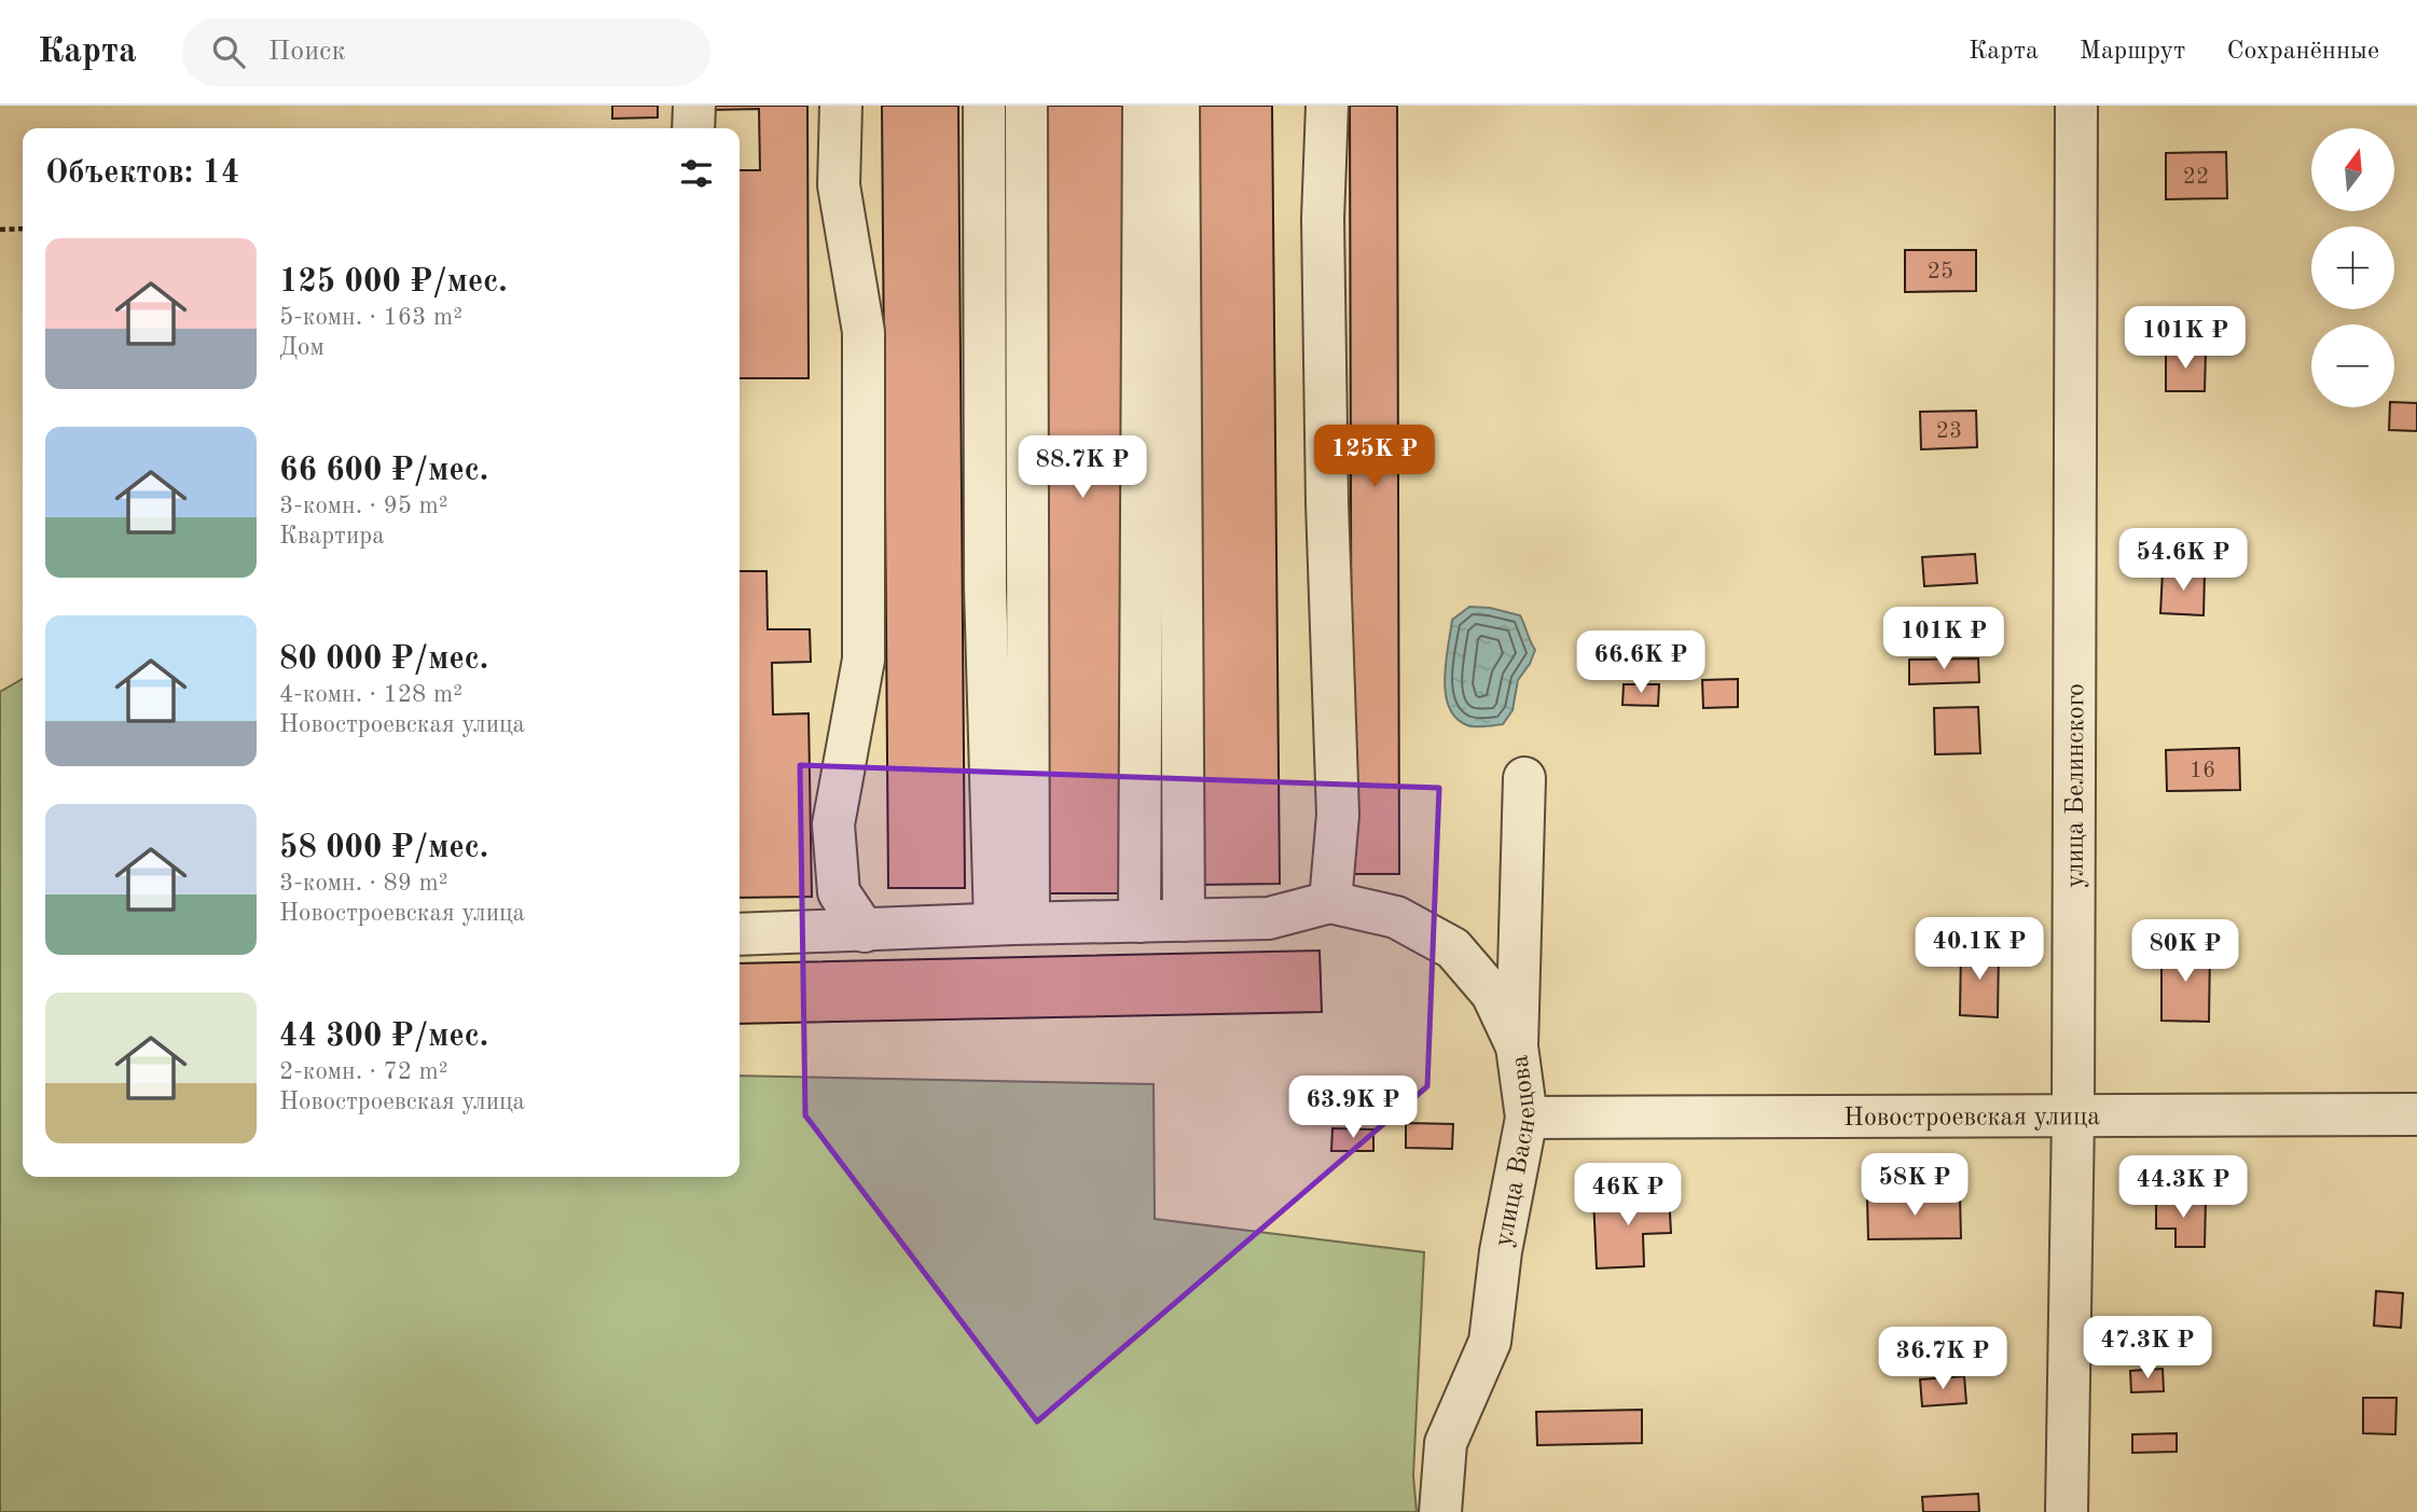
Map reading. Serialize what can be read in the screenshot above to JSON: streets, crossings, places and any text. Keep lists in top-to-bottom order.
{
  "streets": {
    "street": ["улица Белинского", "Новостроевская улица", "улица Васнецова"]
  },
  "crossings": [
    ["улица Белинского", "Новостроевская улица"],
    ["Новостроевская улица", "улица Васнецова"]
  ],
  "house_numbers": [
    "22",
    "25",
    "23",
    "16"
  ],
  "north": "top",
  "page": {
    "header": "Карта",
    "search": "Поиск",
    "nav": ["Карта", "Маршрут", "Сохранённые"],
    "map_buttons": ["+", "−"],
    "heading": "Объектов: 14",
    "list": [
      {
        "name": "125 000 ₽/мес.",
        "note": "5-комн. · 163 m² · Дом"
      },
      {
        "name": "66 600 ₽/мес.",
        "note": "3-комн. · 95 m² · Квартира"
      },
      {
        "name": "80 000 ₽/мес.",
        "note": "4-комн. · 128 m² · Новостроевская улица"
      },
      {
        "name": "58 000 ₽/мес.",
        "note": "3-комн. · 89 m² · Новостроевская улица"
      },
      {
        "name": "44 300 ₽/мес.",
        "note": "2-комн. · 72 m² · Новостроевская улица"
      }
    ],
    "price": [
      "101K ₽",
      "125K ₽",
      "88.7K ₽",
      "54.6K ₽",
      "101K ₽",
      "66.6K ₽",
      "40.1K ₽",
      "80K ₽",
      "63.9K ₽",
      "58K ₽",
      "44.3K ₽",
      "46K ₽",
      "47.3K ₽",
      "36.7K ₽"
    ]
  }
}
